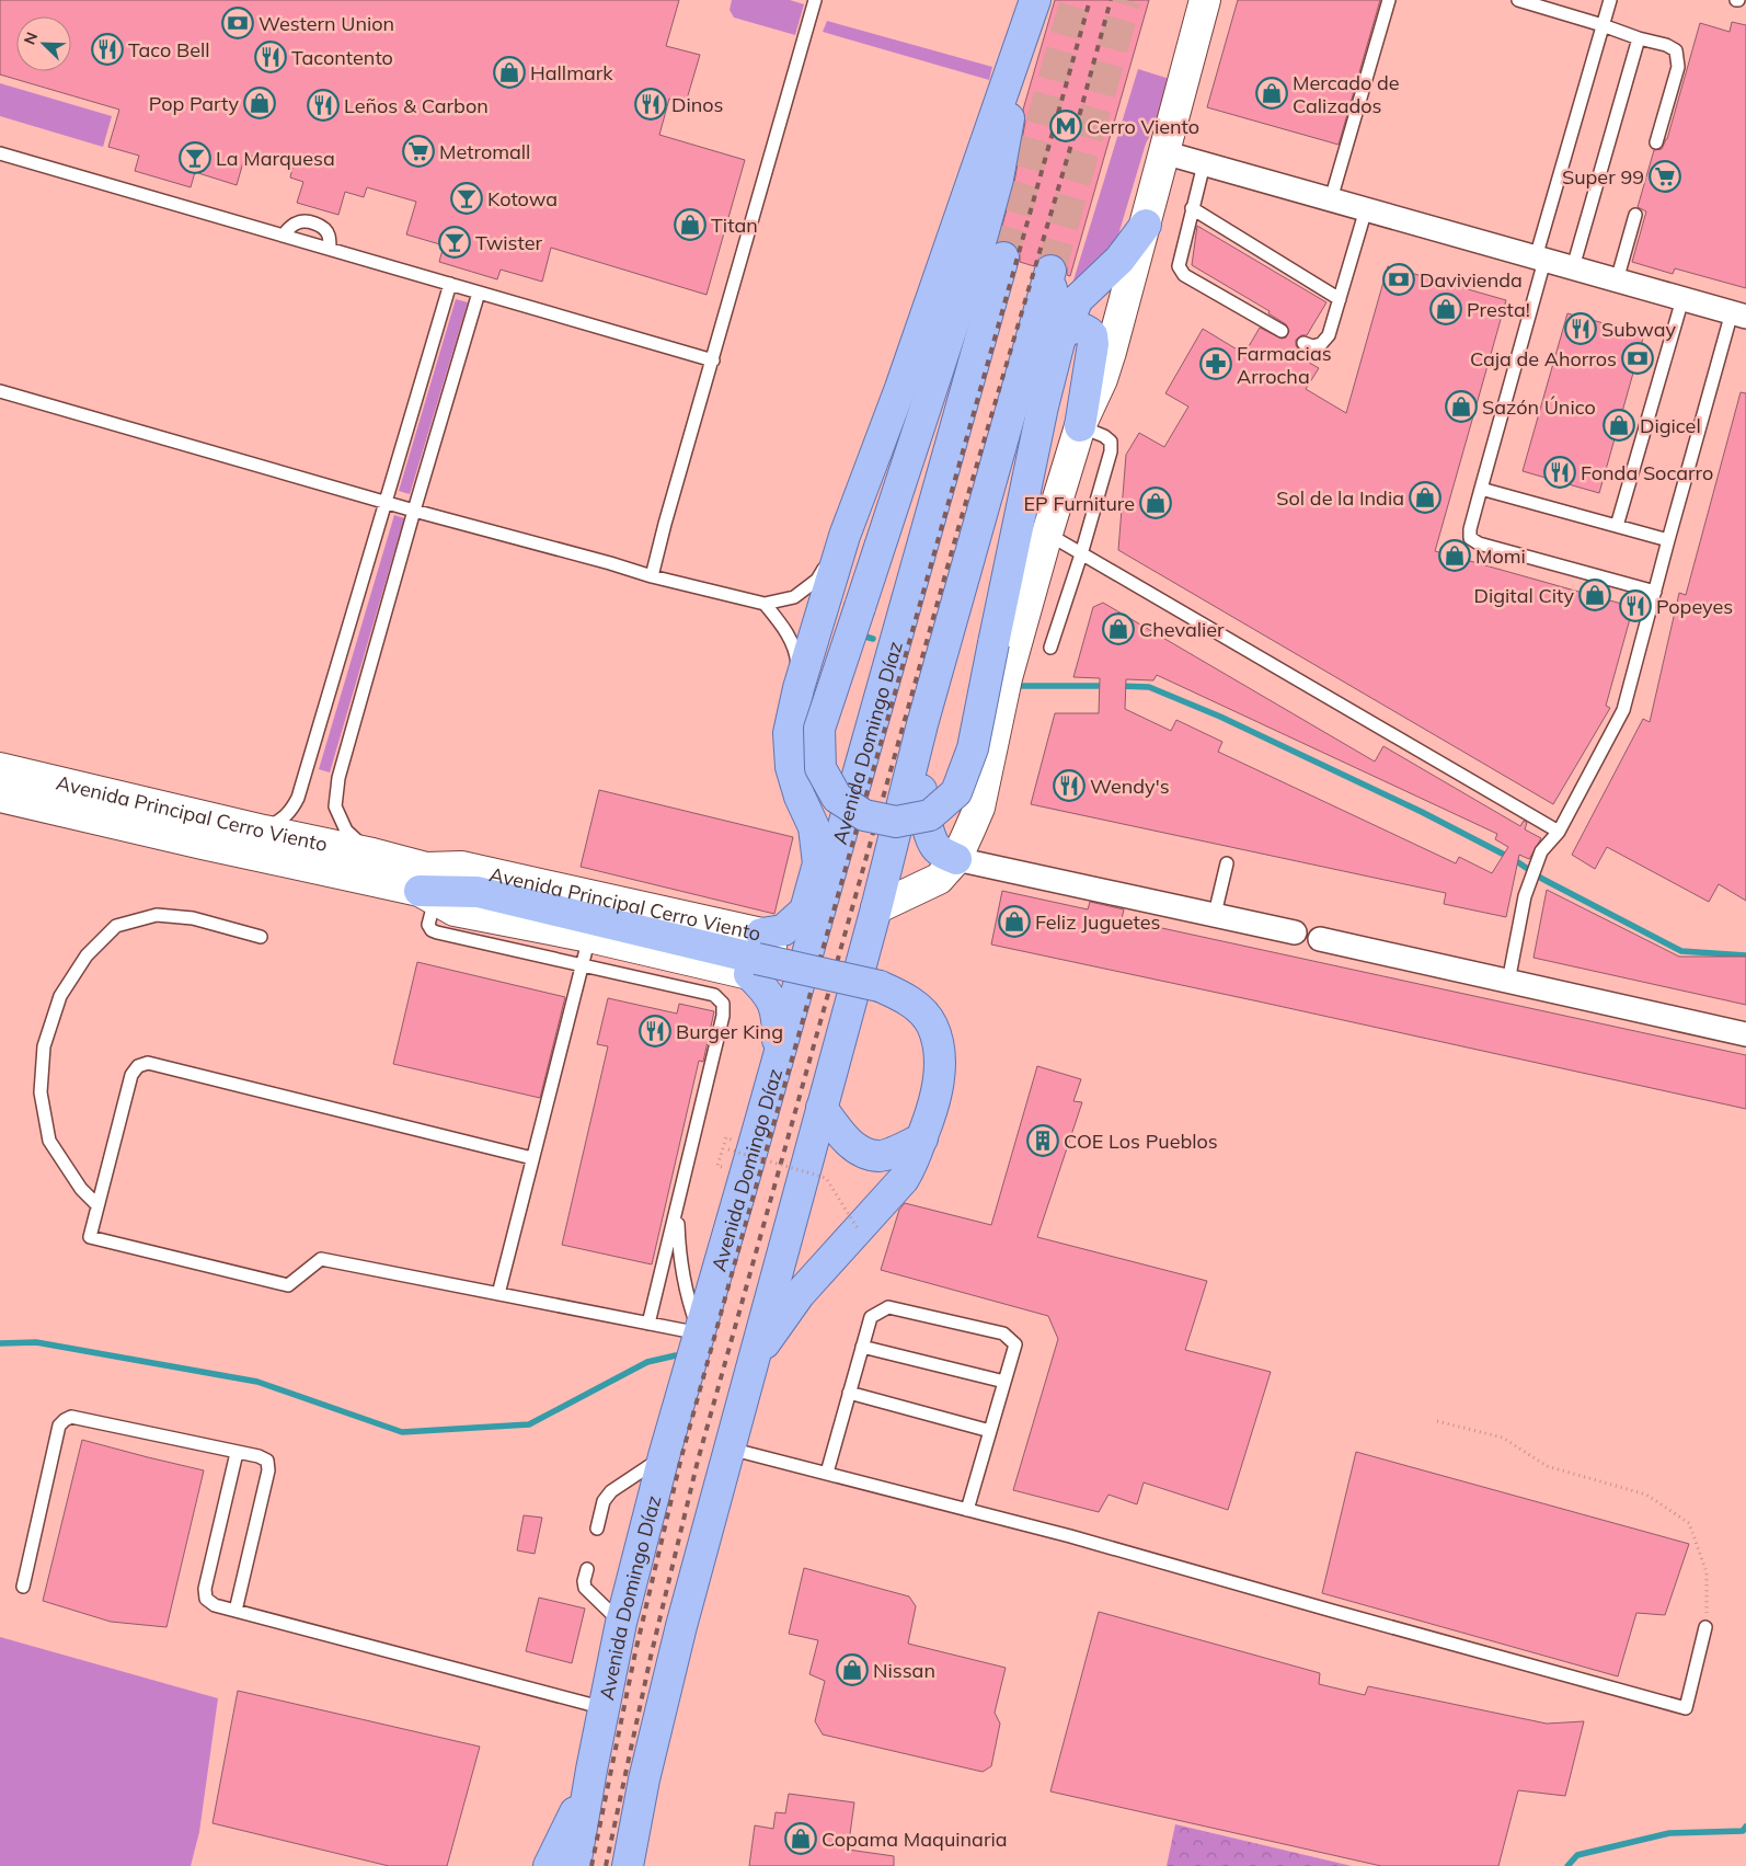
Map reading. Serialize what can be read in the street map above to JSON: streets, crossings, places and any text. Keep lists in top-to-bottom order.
{
  "streets": {
    "main road": ["Avenida Domingo Díaz"],
    "street": ["Avenida Principal Cerro Viento"]
  },
  "places": {
    "bank": ["Western Union", "Davivienda", "Caja de Ahorros"],
    "restaurant": [
      "Taco Bell",
      "Tacontento",
      "Dinos",
      "Leños & Carbon",
      "Subway",
      "Fonda Socarro",
      "Popeyes",
      "Wendy's",
      "Burger King"
    ],
    "shop": [
      "Hallmark",
      "Mercado de Calizados",
      "Pop Party",
      "Titan",
      "Presta!",
      "Sazón Único",
      "Digicel",
      "Sol de la India",
      "EP Furniture",
      "Momi",
      "Digital City",
      "Chevalier",
      "Feliz Juguetes",
      "Nissan",
      "Copama Maquinaria"
    ],
    "metro station": ["Cerro Viento"],
    "supermarket": ["Metromall", "Super 99"],
    "bar": ["La Marquesa", "Kotowa", "Twister"],
    "pharmacy": ["Farmacias Arrocha"],
    "building": ["COE Los Pueblos"]
  },
  "north": "top left"
}
